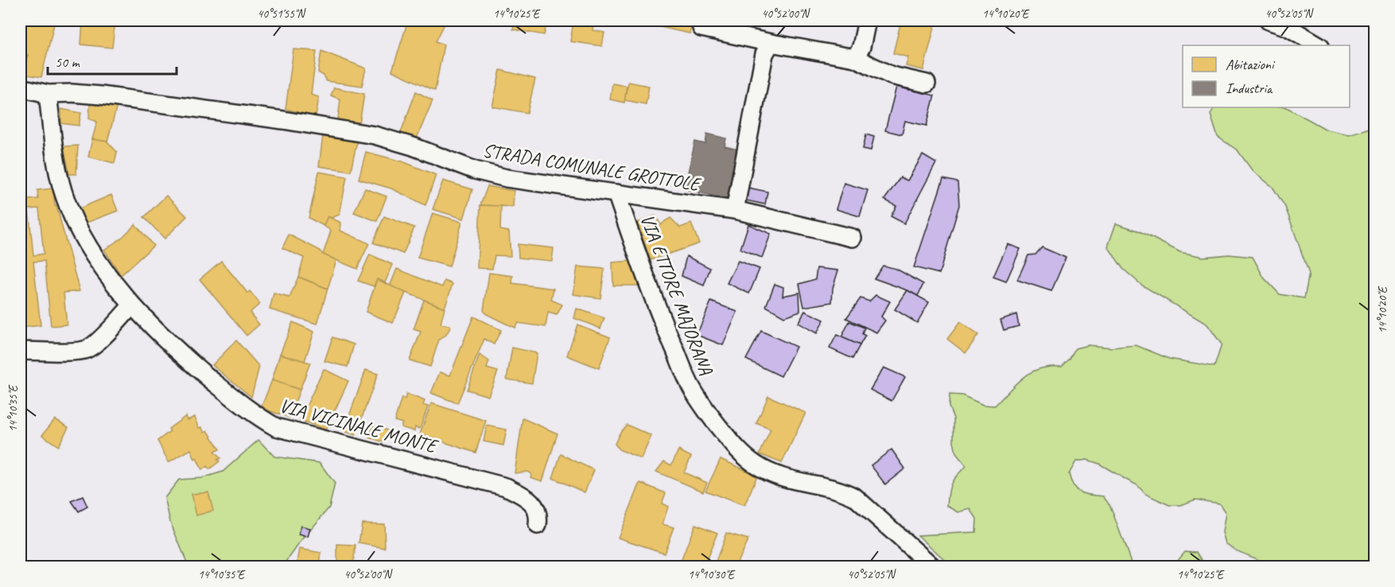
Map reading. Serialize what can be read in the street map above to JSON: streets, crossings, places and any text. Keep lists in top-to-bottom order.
{
  "streets": {
    "street": ["STRADA COMUNALE GROTTOLE", "VIA ETTORE MAJORANA", "VIA VICINALE MONTE"]
  },
  "crossings": [
    ["STRADA COMUNALE GROTTOLE", "VIA ETTORE MAJORANA"],
    ["STRADA COMUNALE GROTTOLE", "VIA VICINALE MONTE"]
  ],
  "legend": ["Abitazioni", "Industria"],
  "scale_bar": "50 m",
  "coordinates": [
    "40°51'55\"N",
    "14°10'25\"E",
    "40°52'00\"N",
    "14°10'20\"E",
    "40°52'05\"N",
    "14°10'35\"E",
    "14°10'30\"E"
  ]
}
